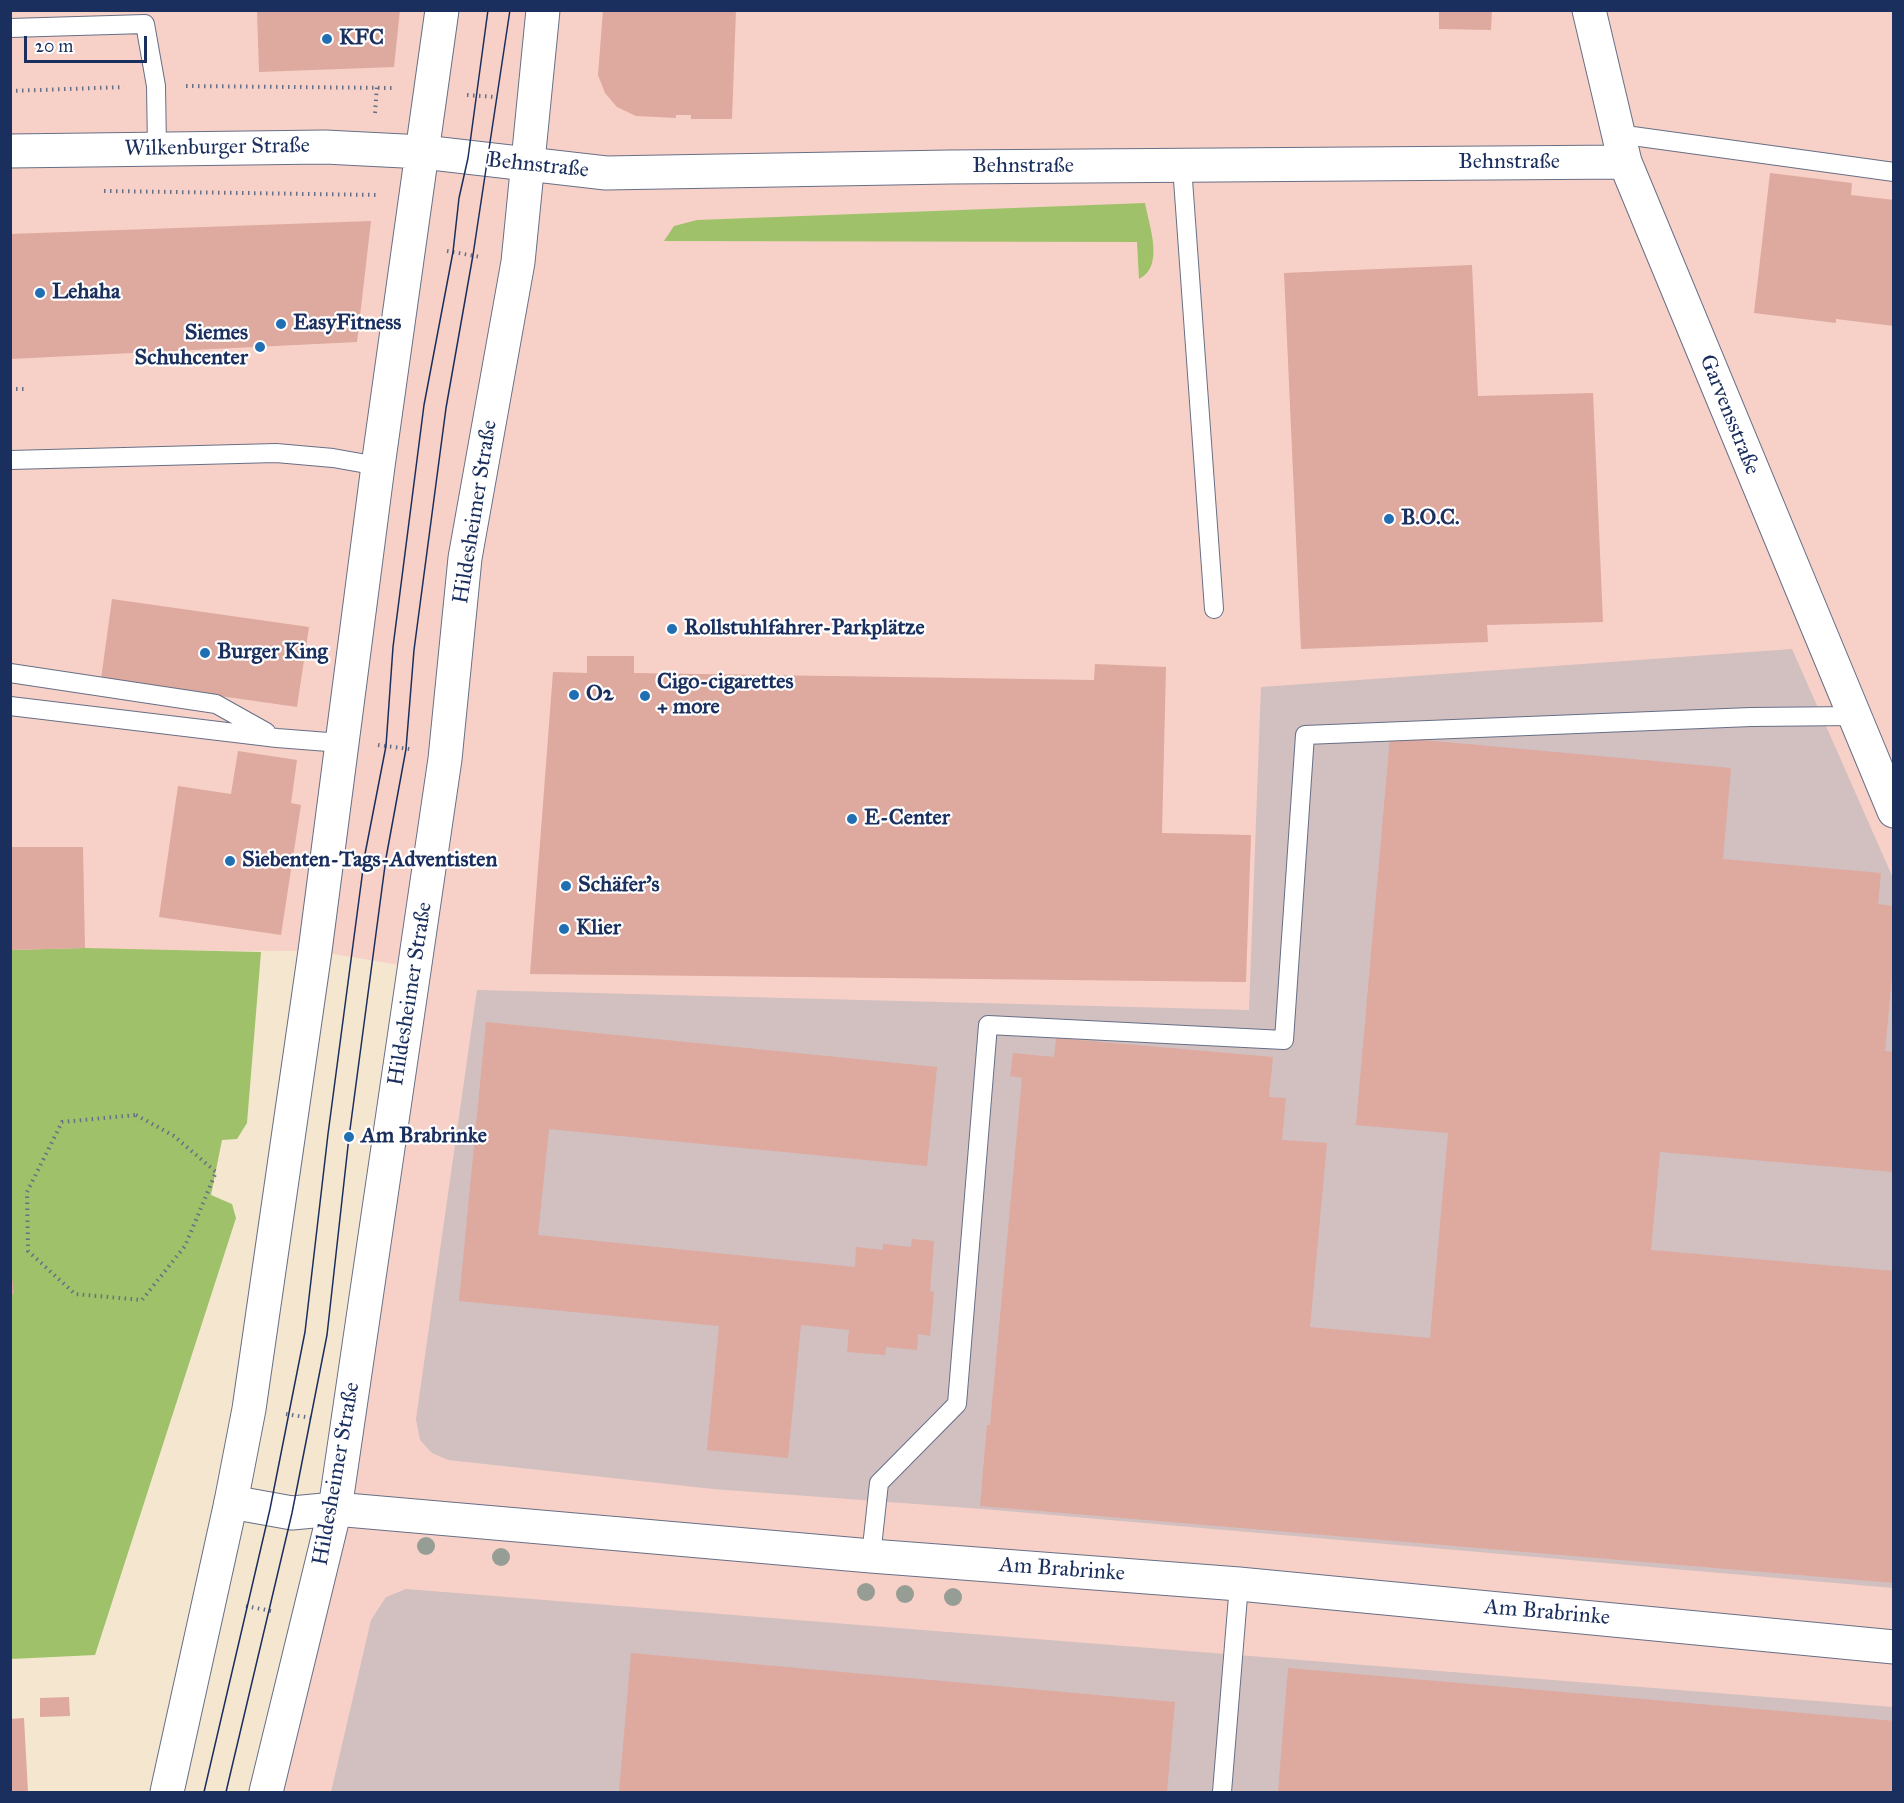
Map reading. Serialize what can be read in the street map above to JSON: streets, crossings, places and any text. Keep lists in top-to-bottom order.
{
  "streets": {
    "main road": [
      "Wilkenburger Straße",
      "Behnstraße",
      "Garvensstraße",
      "Hildesheimer Straße",
      "Am Brabrinke"
    ]
  },
  "crossings": [
    ["Wilkenburger Straße", "Behnstraße"],
    ["Behnstraße", "Garvensstraße"],
    ["Behnstraße", "Hildesheimer Straße"],
    ["Hildesheimer Straße", "Am Brabrinke"]
  ],
  "places": [
    "KFC",
    "Lehaha",
    "EasyFitness",
    "Siemes Schuhcenter",
    "B.O.C.",
    "Rollstuhlfahrer-Parkplätze",
    "Burger King",
    "O2",
    "Cigo-cigarettes + more",
    "E-Center",
    "Siebenten-Tags-Adventisten",
    "Schäfer's",
    "Klier",
    "Am Brabrinke"
  ],
  "scale_bar": "20 m"
}
